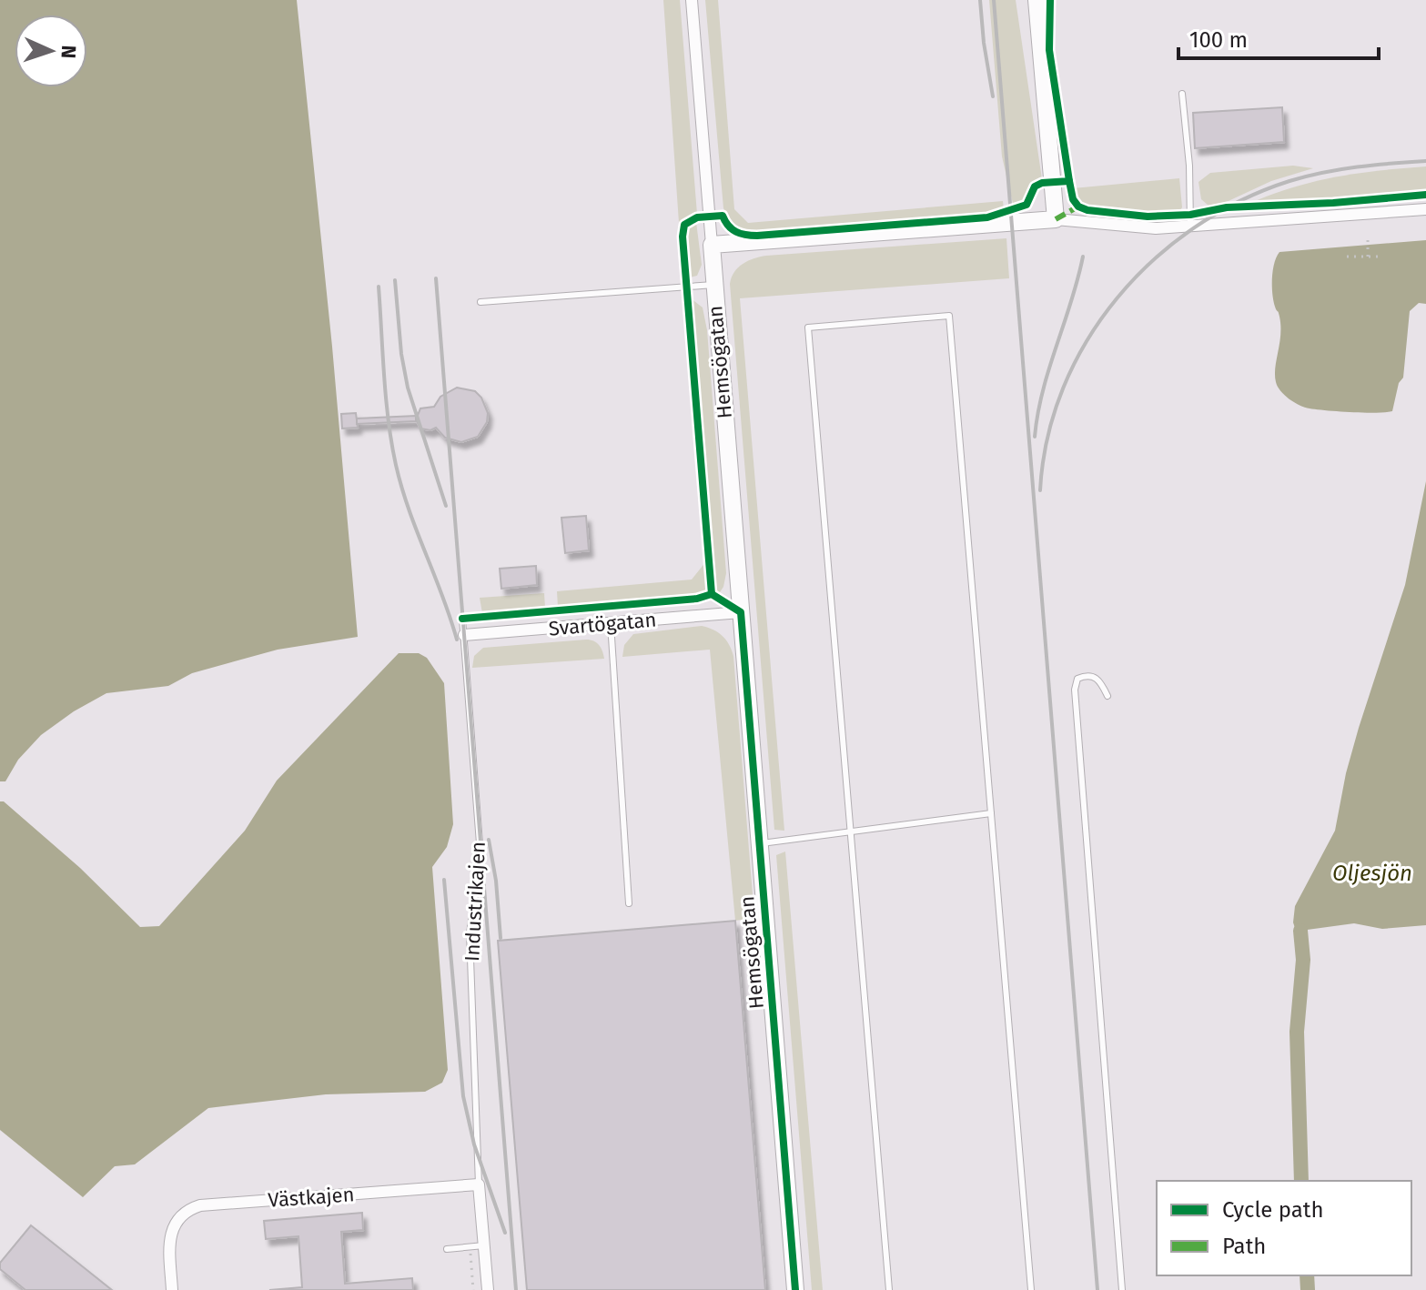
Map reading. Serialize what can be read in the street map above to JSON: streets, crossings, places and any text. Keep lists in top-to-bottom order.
{
  "streets": {
    "street": ["Hemsögatan", "Svartögatan", "Västkajen"],
    "lane": ["Industrikajen"]
  },
  "crossings": [
    ["Hemsögatan", "Svartögatan"],
    ["Svartögatan", "Industrikajen"],
    ["Industrikajen", "Västkajen"]
  ],
  "water": ["Oljesjön"],
  "legend": ["Cycle path", "Path"],
  "scale_bar": "100 m",
  "north": "right"
}
